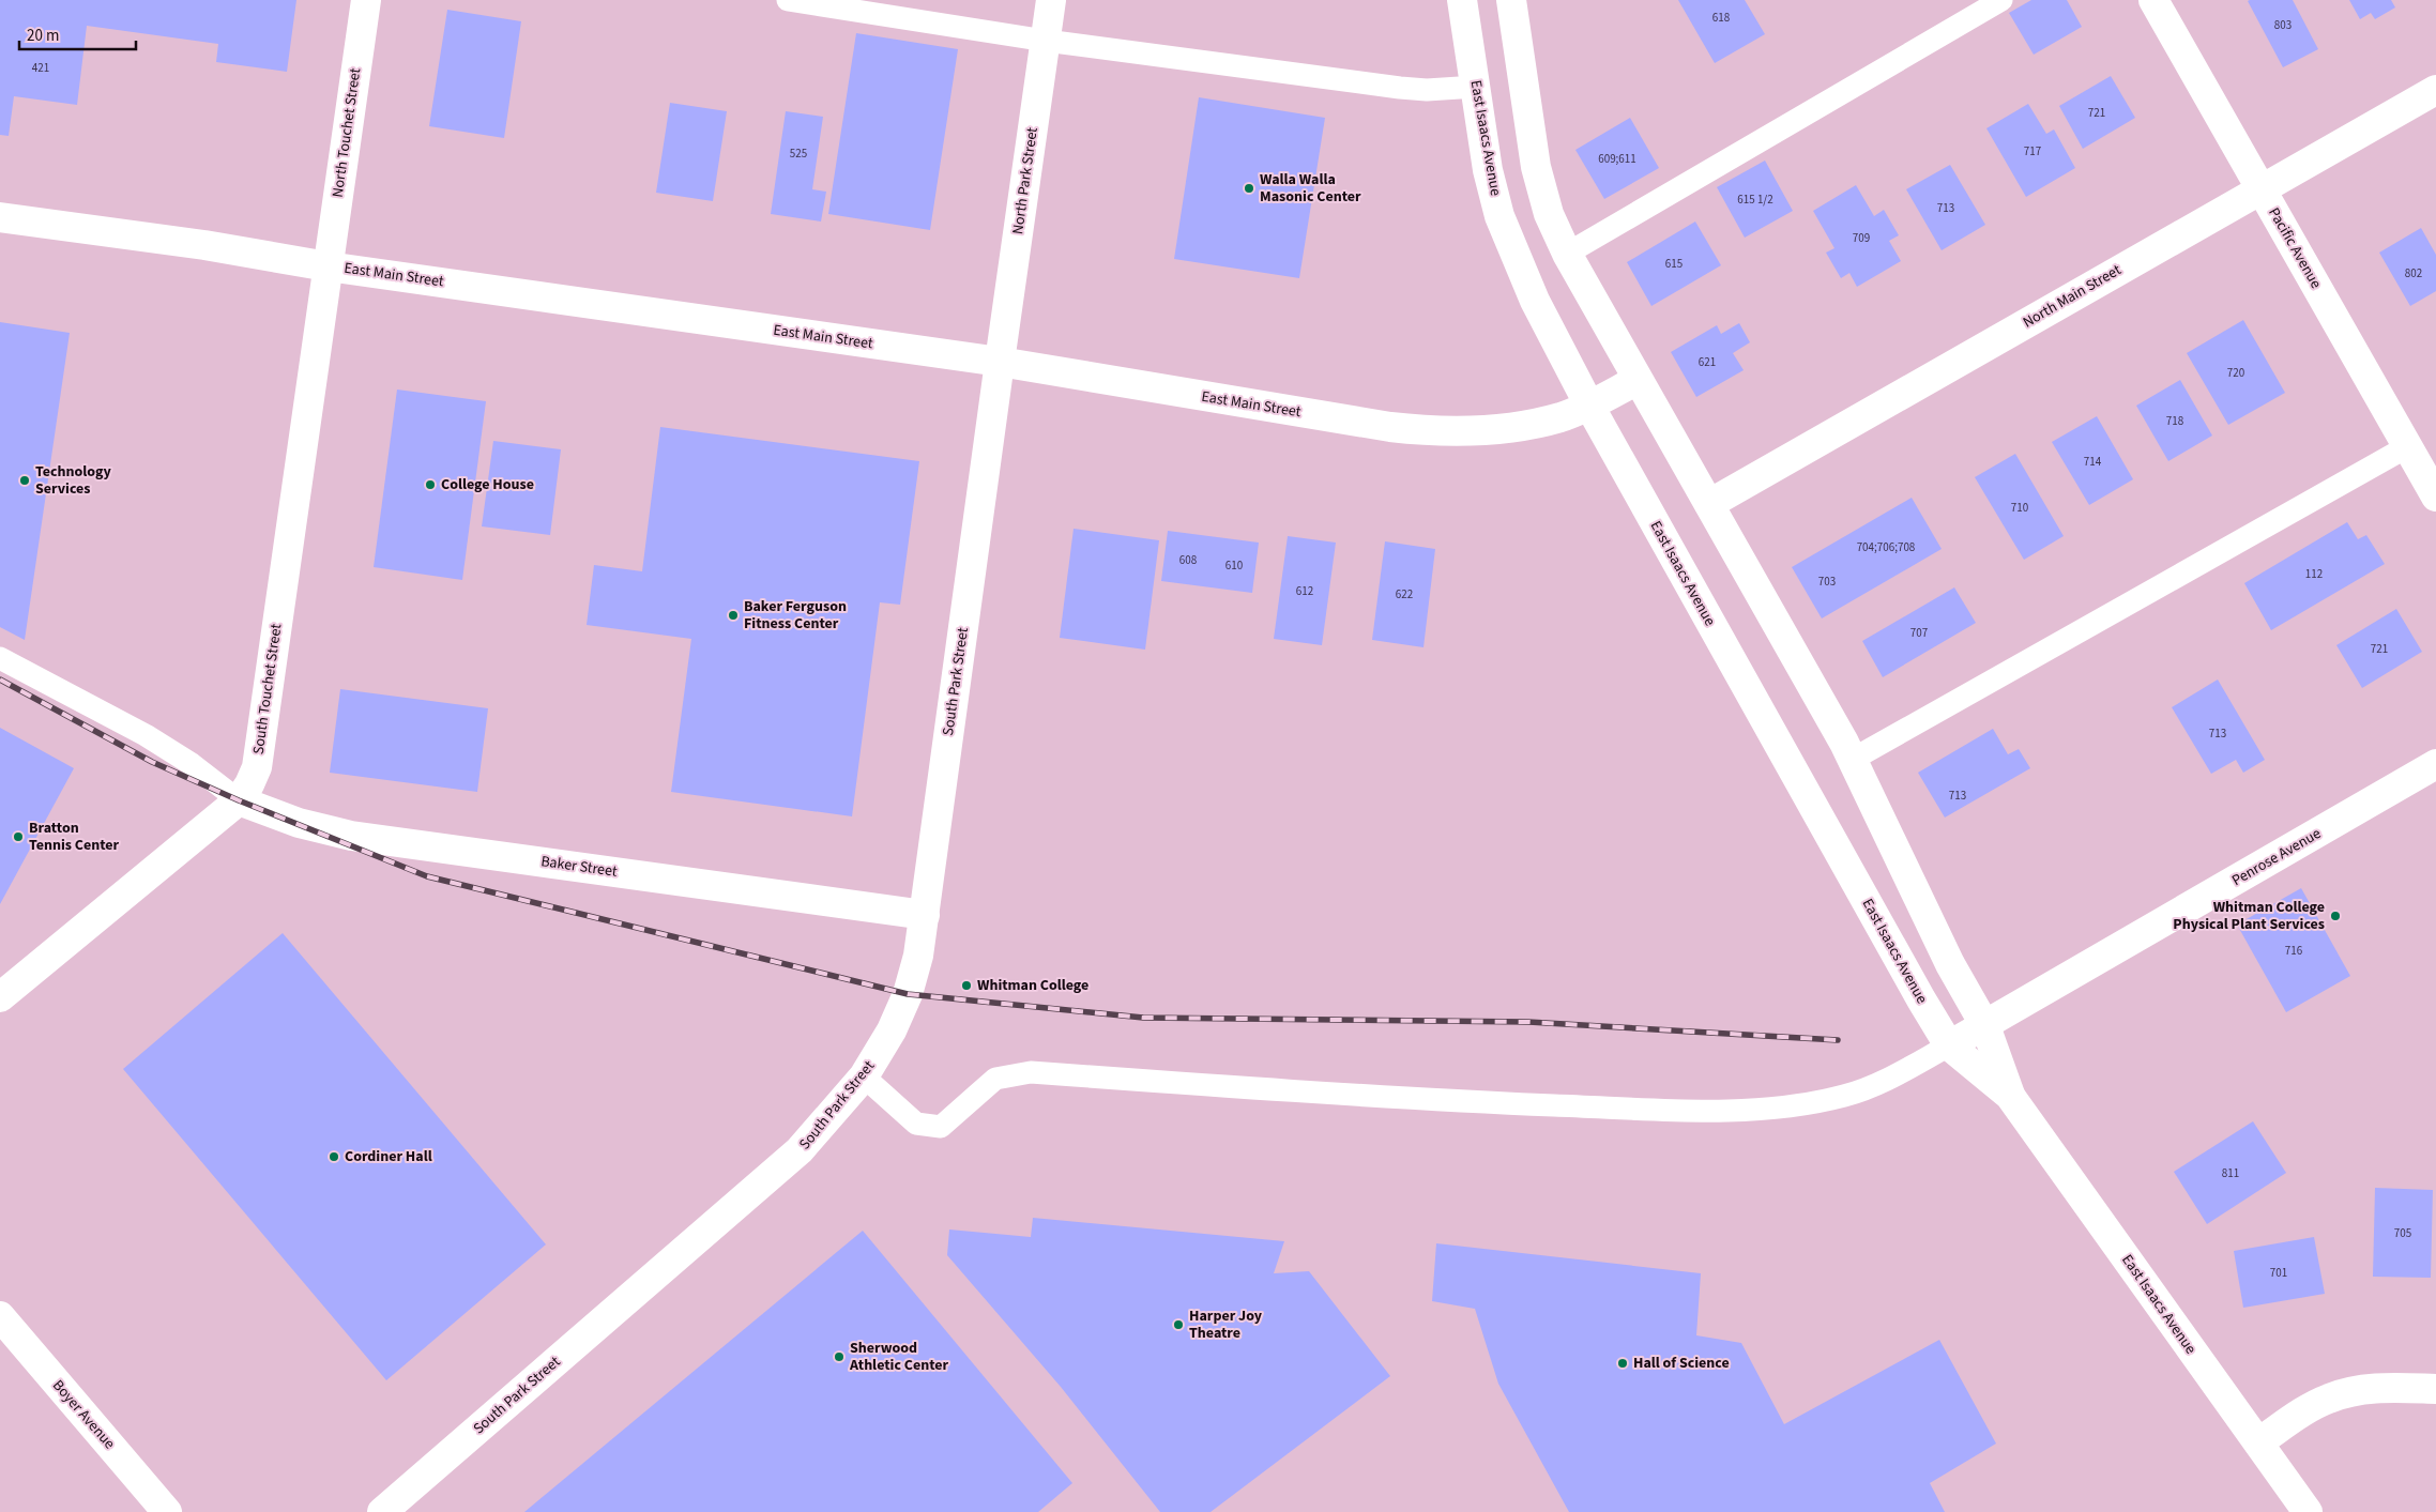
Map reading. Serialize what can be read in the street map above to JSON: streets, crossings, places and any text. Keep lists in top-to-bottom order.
{
  "streets": {
    "street": [
      "North Touchet Street",
      "East Isaacs Avenue",
      "North Park Street",
      "Pacific Avenue",
      "East Main Street",
      "North Main Street",
      "South Park Street",
      "South Touchet Street",
      "Penrose Avenue",
      "Baker Street",
      "Boyer Avenue"
    ]
  },
  "crossings": [
    ["North Touchet Street", "East Main Street"],
    ["North Touchet Street", "South Touchet Street"],
    ["East Isaacs Avenue", "East Main Street"],
    ["East Isaacs Avenue", "North Main Street"],
    ["East Isaacs Avenue", "Penrose Avenue"],
    ["North Park Street", "East Main Street"],
    ["North Park Street", "South Park Street"],
    ["Pacific Avenue", "North Main Street"],
    ["East Main Street", "South Park Street"],
    ["East Main Street", "South Touchet Street"],
    ["South Park Street", "Baker Street"],
    ["South Touchet Street", "Baker Street"]
  ],
  "places": [
    "Walla Walla Masonic Center",
    "Technology Services",
    "College House",
    "Baker Ferguson Fitness Center",
    "Bratton Tennis Center",
    "Whitman College Physical Plant Services",
    "Whitman College",
    "Cordiner Hall",
    "Harper Joy Theatre",
    "Sherwood Athletic Center",
    "Hall of Science"
  ],
  "house_numbers": [
    "618",
    "803",
    "421",
    "721",
    "717",
    "525",
    "609;611",
    "615 1/2",
    "713",
    "709",
    "615",
    "802",
    "621",
    "720",
    "718",
    "714",
    "710",
    "704;706;708",
    "608",
    "610",
    "112",
    "703",
    "612",
    "622",
    "707",
    "721",
    "713",
    "713",
    "716",
    "811",
    "705",
    "701"
  ],
  "scale_bar": "20 m"
}
